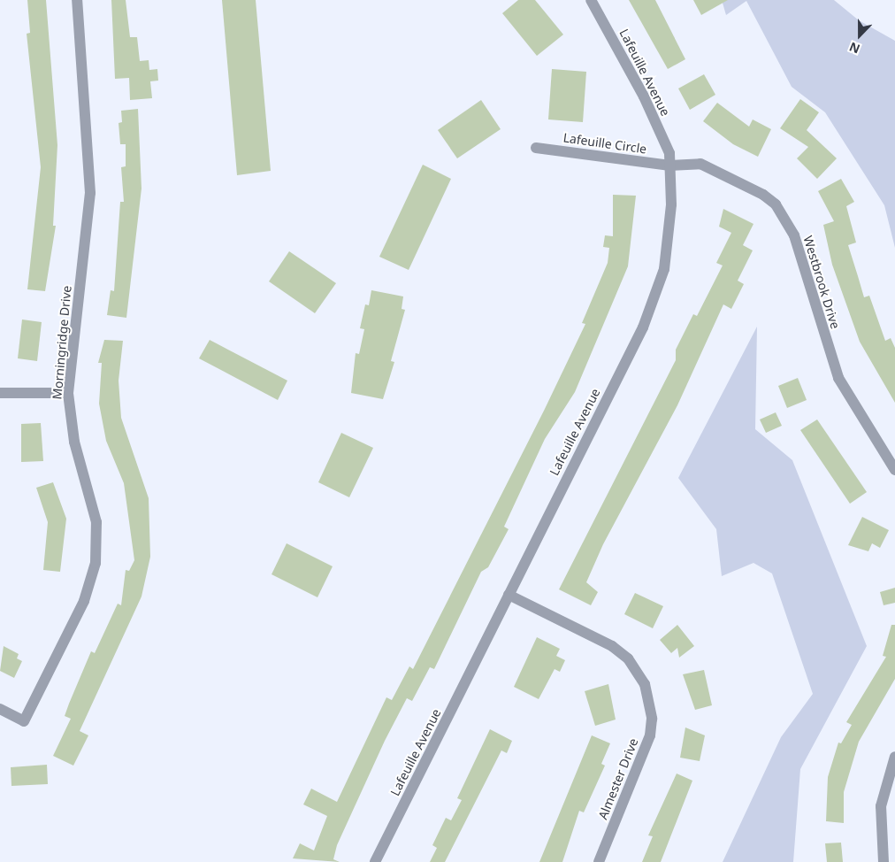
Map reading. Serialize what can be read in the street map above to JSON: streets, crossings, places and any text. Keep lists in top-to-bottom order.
{
  "streets": {
    "street": [
      "Lafeuille Avenue",
      "Lafeuille Circle",
      "Westbrook Drive",
      "Morningridge Drive",
      "Almester Drive"
    ]
  },
  "crossings": [
    ["Lafeuille Avenue", "Lafeuille Circle"],
    ["Lafeuille Avenue", "Westbrook Drive"],
    ["Lafeuille Avenue", "Almester Drive"],
    ["Lafeuille Circle", "Westbrook Drive"]
  ],
  "north": "bottom"
}
